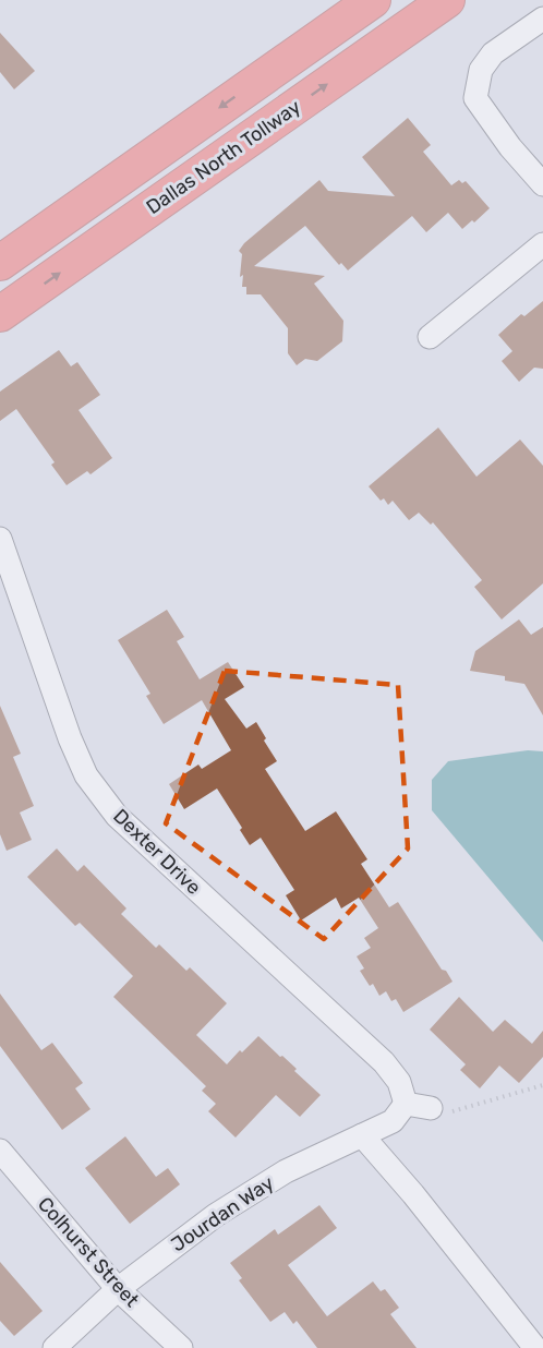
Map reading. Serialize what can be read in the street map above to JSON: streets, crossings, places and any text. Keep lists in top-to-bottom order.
{
  "streets": {
    "highway": ["Dallas North Tollway"],
    "street": ["Dexter Drive", "Jourdan Way", "Colhurst Street"]
  },
  "crossings": [
    ["Dexter Drive", "Jourdan Way"],
    ["Jourdan Way", "Colhurst Street"]
  ]
}
